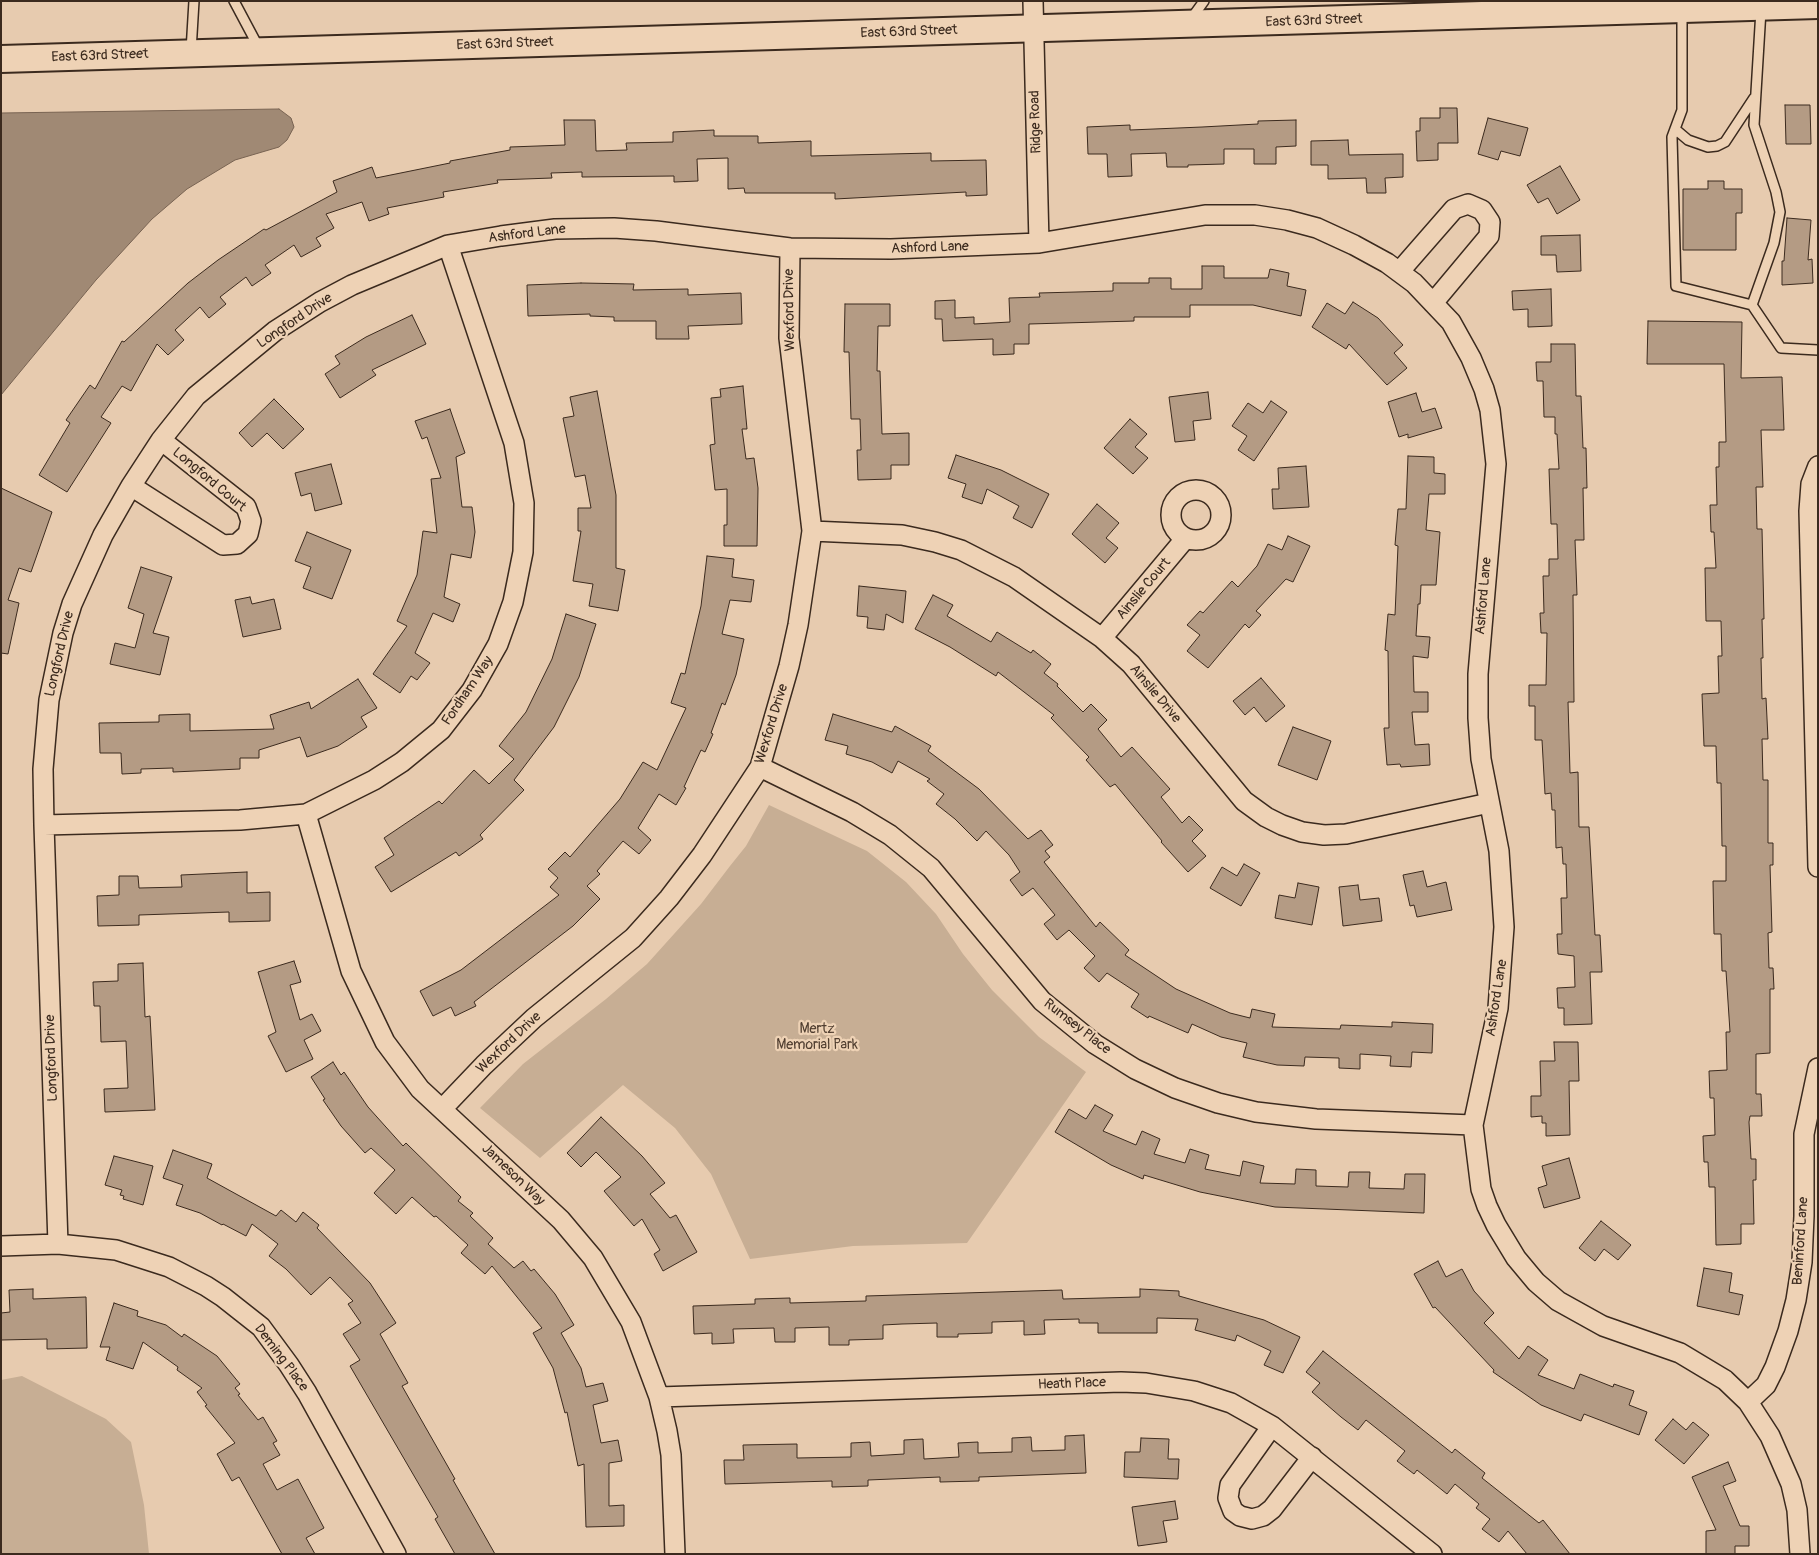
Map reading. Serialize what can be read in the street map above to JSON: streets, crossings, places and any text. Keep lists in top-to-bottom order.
{
  "streets": {
    "main road": ["East 63rd Street"],
    "street": [
      "Ridge Road",
      "Ashford Lane",
      "Wexford Drive",
      "Longford Drive",
      "Longford Court",
      "Ainslie Court",
      "Fordham Way",
      "Ainslie Drive",
      "Rumsey Place",
      "Jameson Way",
      "Beninford Lane",
      "Deming Place",
      "Heath Place"
    ]
  },
  "crossings": [
    ["East 63rd Street", "Ridge Road"],
    ["Ridge Road", "Ashford Lane"],
    ["Ashford Lane", "Wexford Drive"],
    ["Ashford Lane", "Longford Drive"],
    ["Ashford Lane", "Fordham Way"],
    ["Ashford Lane", "Ainslie Drive"],
    ["Ashford Lane", "Rumsey Place"],
    ["Ashford Lane", "Beninford Lane"],
    ["Wexford Drive", "Ainslie Drive"],
    ["Wexford Drive", "Rumsey Place"],
    ["Wexford Drive", "Jameson Way"],
    ["Longford Drive", "Longford Court"],
    ["Longford Drive", "Fordham Way"],
    ["Longford Drive", "Deming Place"],
    ["Ainslie Court", "Ainslie Drive"],
    ["Fordham Way", "Jameson Way"],
    ["Jameson Way", "Heath Place"]
  ],
  "parks": ["Mertz Memorial Park"]
}
